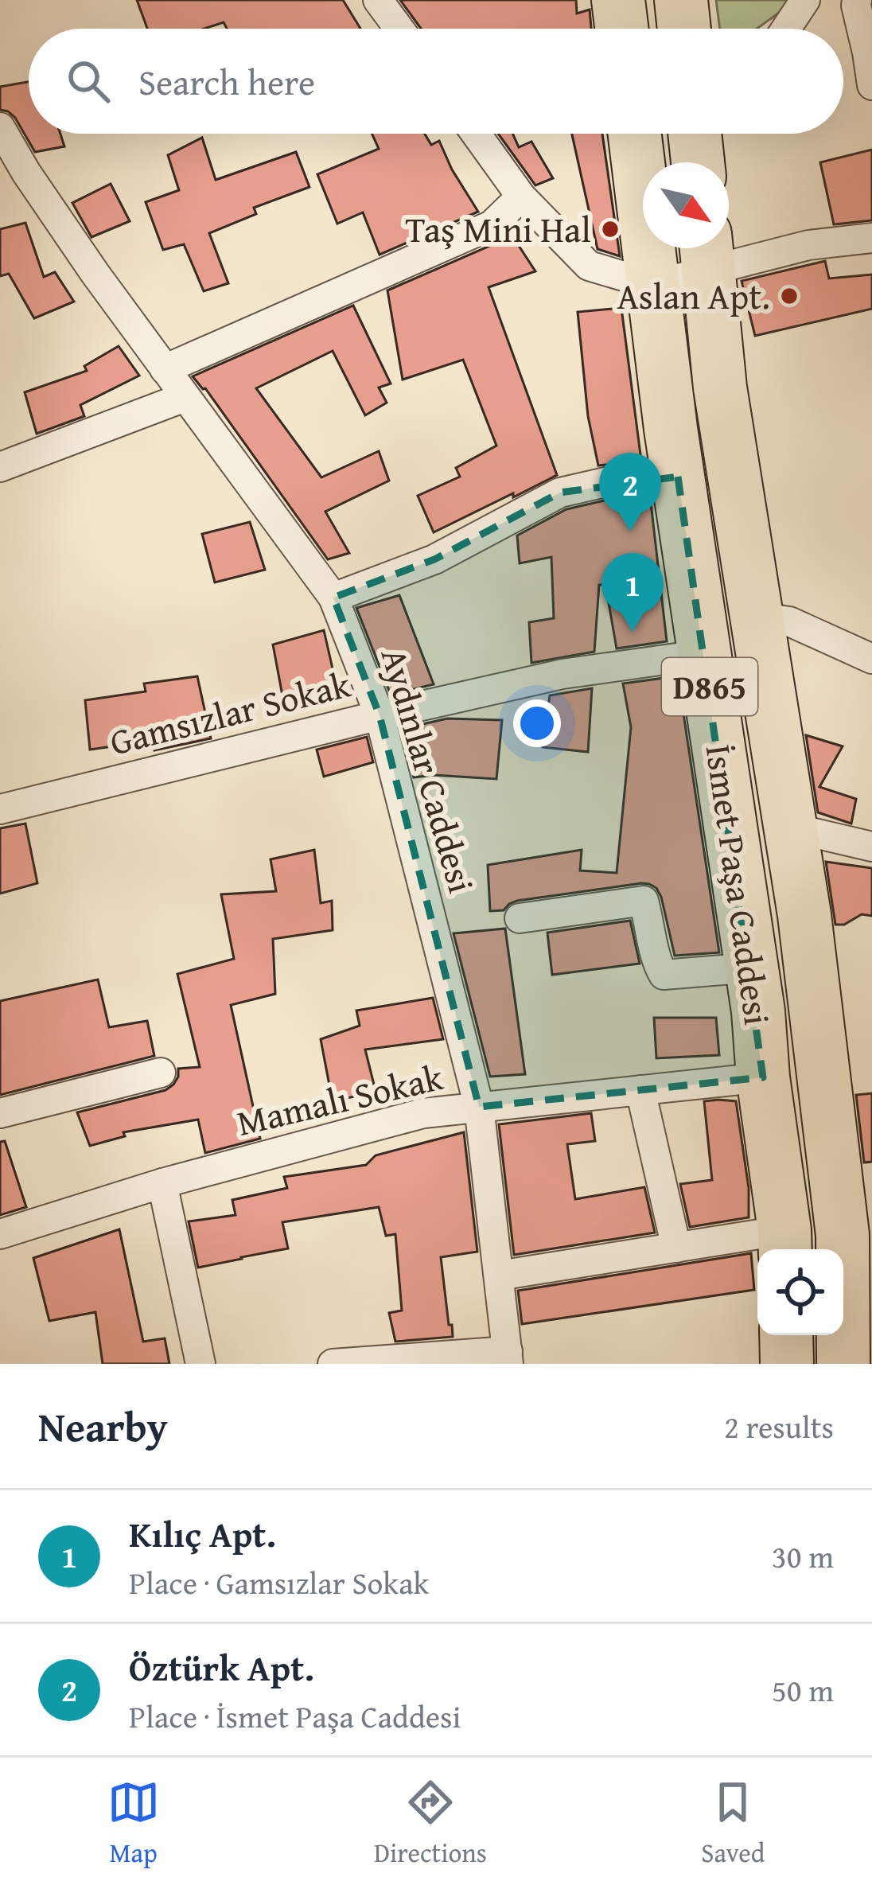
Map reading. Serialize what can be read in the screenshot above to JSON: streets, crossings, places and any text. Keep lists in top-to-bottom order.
{
  "streets": {
    "highway": ["D865", "İsmet Paşa Caddesi"],
    "street": ["Gamsızlar Sokak", "Aydınlar Caddesi", "Mamalı Sokak"]
  },
  "crossings": [
    ["Gamsızlar Sokak", "Aydınlar Caddesi"],
    ["Gamsızlar Sokak", "İsmet Paşa Caddesi"],
    ["Aydınlar Caddesi", "Mamalı Sokak"],
    ["İsmet Paşa Caddesi", "Mamalı Sokak"]
  ],
  "places": ["Taş Mini Hal", "Aslan Apt."],
  "north": "bottom right",
  "page": {
    "search": "Search here",
    "pins": ["2", "1"],
    "heading": ["Nearby", "2 results"],
    "list": [
      {
        "mark": "1",
        "name": "Kılıç Apt.",
        "note": "Place · Gamsızlar Sokak",
        "value": "30 m"
      },
      {
        "mark": "2",
        "name": "Öztürk Apt.",
        "note": "Place · İsmet Paşa Caddesi",
        "value": "50 m"
      }
    ],
    "nav": ["Map", "Directions", "Saved"]
  }
}
